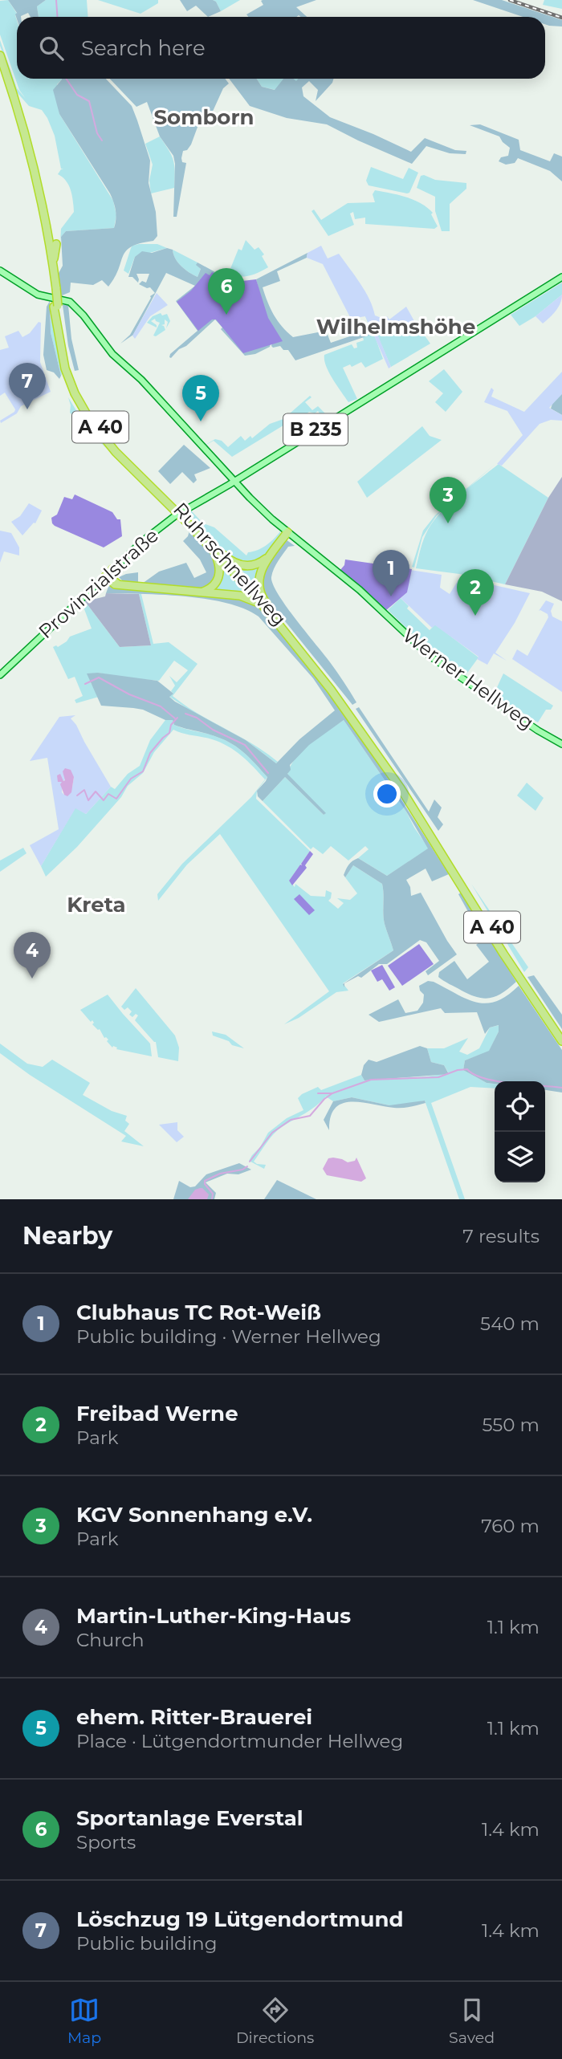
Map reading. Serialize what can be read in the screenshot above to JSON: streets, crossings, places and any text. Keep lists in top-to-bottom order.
{
  "streets": {
    "highway": ["A 40", "Ruhrschnellweg"],
    "main road": ["B 235", "Provinzialstraße", "Werner Hellweg"]
  },
  "crossings": [
    ["Provinzialstraße", "Werner Hellweg"]
  ],
  "districts": ["Somborn", "Wilhelmshöhe", "Kreta"],
  "page": {
    "search": "Search here",
    "pins": [
      "6",
      "7",
      "5",
      "3",
      "1",
      "2",
      "4"
    ],
    "heading": ["Nearby", "7 results"],
    "list": [
      {
        "mark": "1",
        "name": "Clubhaus TC Rot-Weiß",
        "note": "Public building · Werner Hellweg",
        "value": "540 m"
      },
      {
        "mark": "2",
        "name": "Freibad Werne",
        "note": "Park",
        "value": "550 m"
      },
      {
        "mark": "3",
        "name": "KGV Sonnenhang e.V.",
        "note": "Park",
        "value": "760 m"
      },
      {
        "mark": "4",
        "name": "Martin-Luther-King-Haus",
        "note": "Church",
        "value": "1.1 km"
      },
      {
        "mark": "5",
        "name": "ehem. Ritter-Brauerei",
        "note": "Place · Lütgendortmunder Hellweg",
        "value": "1.1 km"
      },
      {
        "mark": "6",
        "name": "Sportanlage Everstal",
        "note": "Sports",
        "value": "1.4 km"
      },
      {
        "mark": "7",
        "name": "Löschzug 19 Lütgendortmund",
        "note": "Public building",
        "value": "1.4 km"
      }
    ],
    "nav": ["Map", "Directions", "Saved"]
  }
}
